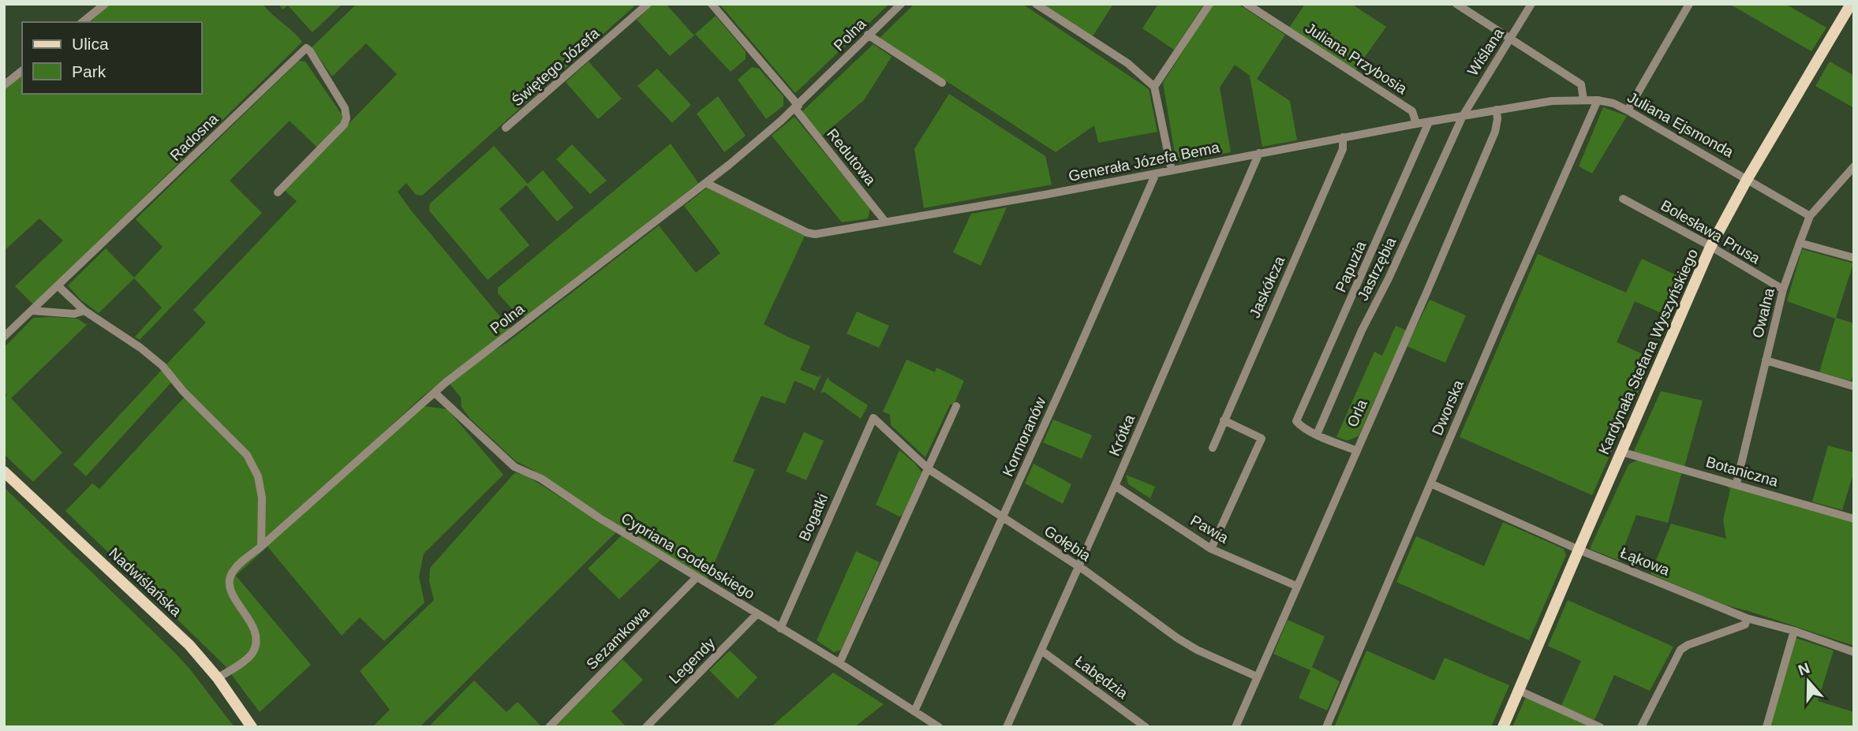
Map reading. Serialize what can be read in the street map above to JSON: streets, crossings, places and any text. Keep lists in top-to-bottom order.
{
  "streets": {
    "main road": ["Kardynała Stefana Wyszyńskiego", "Nadwiślańska"],
    "street": [
      "Polna",
      "Wiślana",
      "Juliana Przybosia",
      "Świętego Józefa",
      "Juliana Ejsmonda",
      "Radosna",
      "Redutowa",
      "Generała Józefa Bema",
      "Bolesława Prusa",
      "Papuzia",
      "Jastrzębia",
      "Jaskółcza",
      "Owalna",
      "Dworska",
      "Orla",
      "Krótka",
      "Kormoranów",
      "Botaniczna",
      "Bogatki",
      "Pawia",
      "Gołębia",
      "Cypriana Godebskiego",
      "Łąkowa",
      "Sezamkowa",
      "Legendy",
      "Łabędzia"
    ]
  },
  "crossings": [
    ["Polna", "Redutowa"],
    ["Polna", "Generała Józefa Bema"],
    ["Polna", "Cypriana Godebskiego"],
    ["Polna", "Nadwiślańska"],
    ["Wiślana", "Generała Józefa Bema"],
    ["Wiślana", "Jastrzębia"],
    ["Juliana Przybosia", "Generała Józefa Bema"],
    ["Juliana Ejsmonda", "Generała Józefa Bema"],
    ["Juliana Ejsmonda", "Owalna"],
    ["Juliana Ejsmonda", "Kardynała Stefana Wyszyńskiego"],
    ["Juliana Ejsmonda", "Dworska"],
    ["Redutowa", "Generała Józefa Bema"],
    ["Generała Józefa Bema", "Papuzia"],
    ["Generała Józefa Bema", "Jastrzębia"],
    ["Generała Józefa Bema", "Jaskółcza"],
    ["Generała Józefa Bema", "Dworska"],
    ["Generała Józefa Bema", "Orla"],
    ["Generała Józefa Bema", "Krótka"],
    ["Generała Józefa Bema", "Kormoranów"],
    ["Bolesława Prusa", "Owalna"],
    ["Bolesława Prusa", "Kardynała Stefana Wyszyńskiego"],
    ["Papuzia", "Jastrzębia"],
    ["Owalna", "Botaniczna"],
    ["Kardynała Stefana Wyszyńskiego", "Botaniczna"],
    ["Kardynała Stefana Wyszyńskiego", "Łąkowa"],
    ["Dworska", "Łąkowa"],
    ["Orla", "Pawia"],
    ["Orla", "Gołębia"],
    ["Krótka", "Pawia"],
    ["Krótka", "Gołębia"],
    ["Krótka", "Łabędzia"],
    ["Kormoranów", "Gołębia"],
    ["Kormoranów", "Cypriana Godebskiego"],
    ["Bogatki", "Gołębia"],
    ["Bogatki", "Cypriana Godebskiego"],
    ["Cypriana Godebskiego", "Sezamkowa"],
    ["Cypriana Godebskiego", "Legendy"]
  ],
  "legend": ["Ulica", "Park"],
  "north": "top"
}
